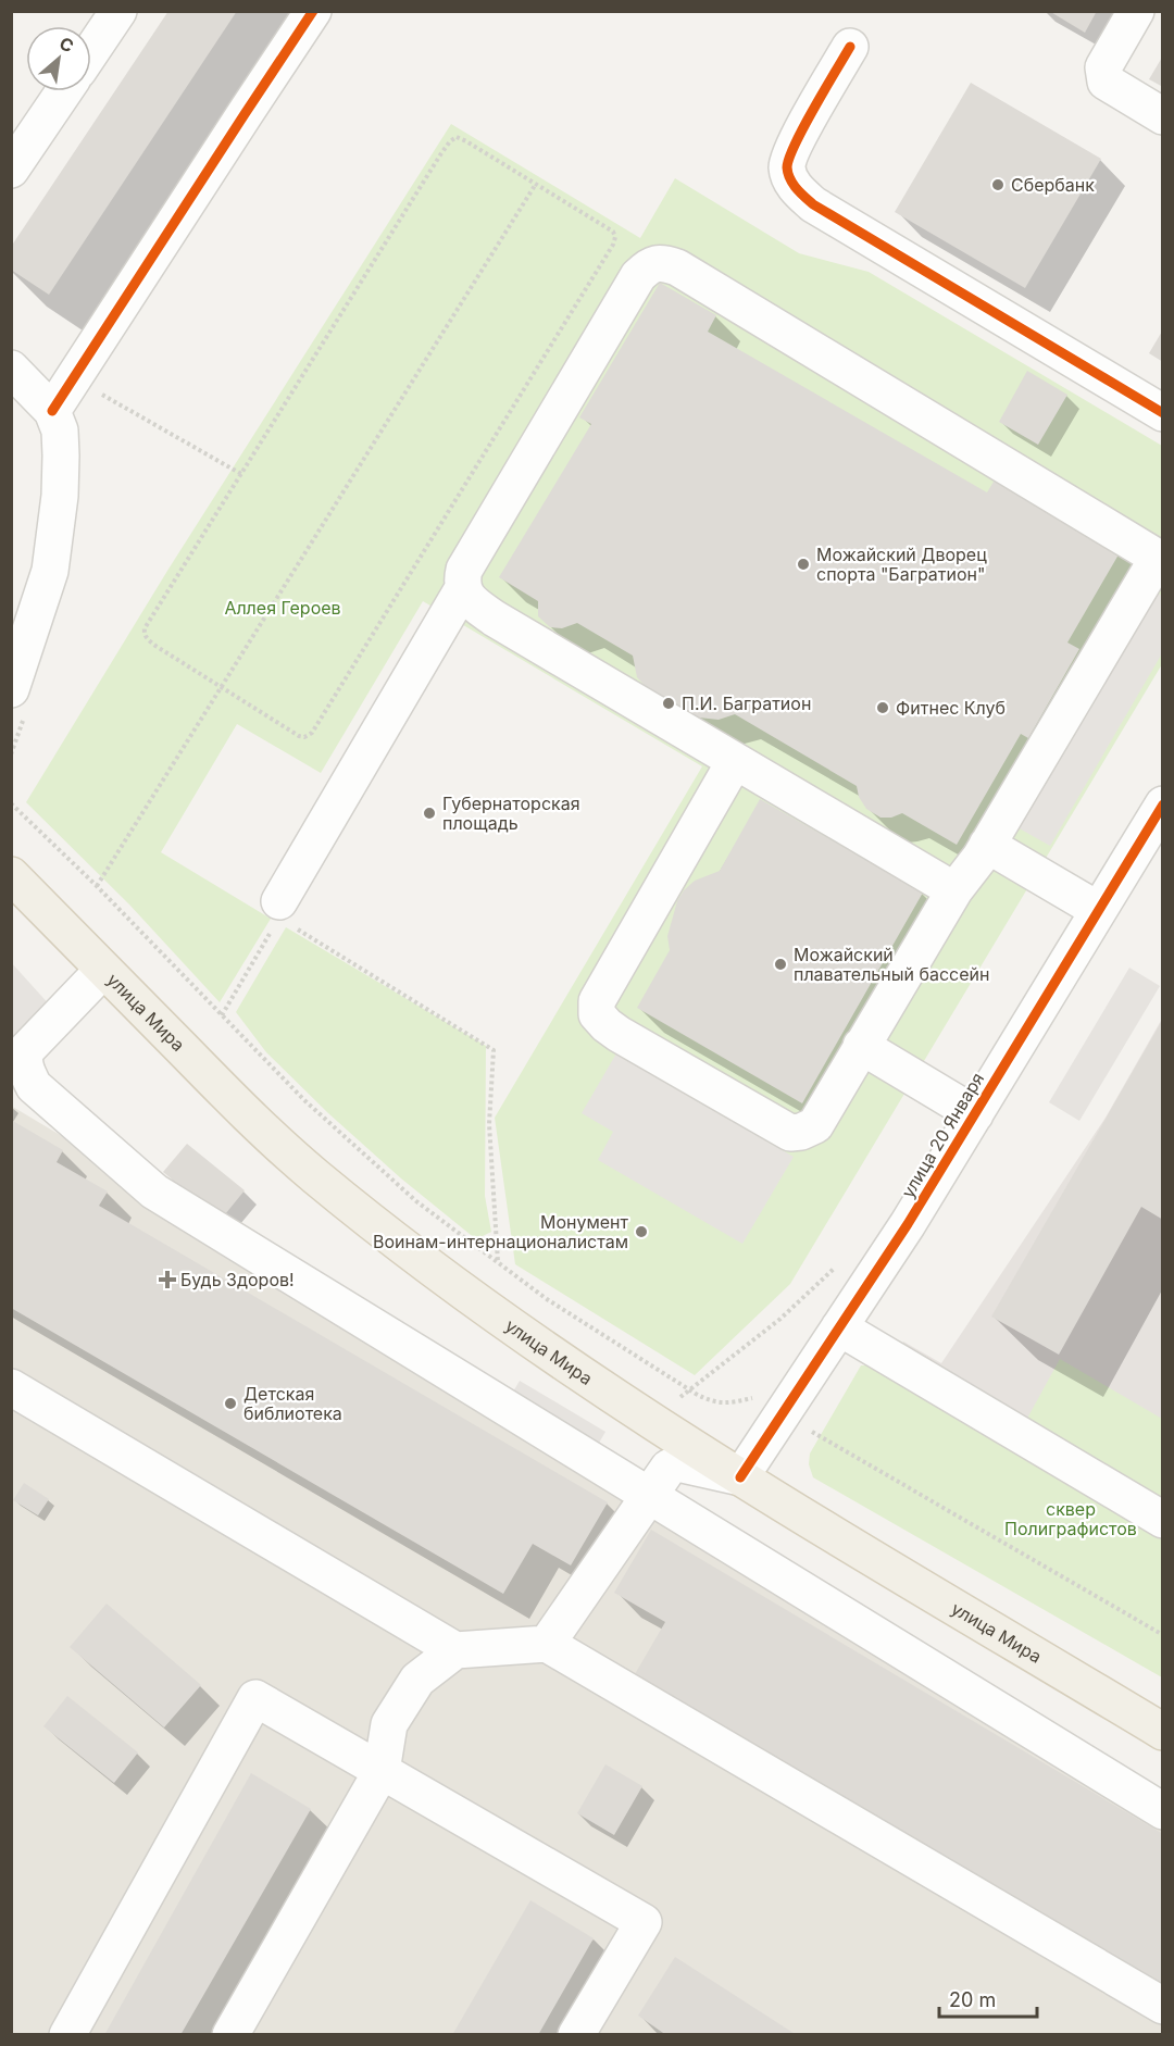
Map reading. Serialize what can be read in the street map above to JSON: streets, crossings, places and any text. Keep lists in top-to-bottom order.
{
  "streets": {
    "main road": ["улица Мира"],
    "street": ["улица 20 Января"]
  },
  "crossings": [
    ["улица Мира", "улица 20 Января"]
  ],
  "parks": ["Аллея Героев", "сквер Полиграфистов"],
  "places": {
    "other": [
      "Сбербанк",
      "Можайский Дворец спорта \"Багратион\"",
      "П.И. Багратион",
      "Фитнес Клуб",
      "Губернаторская площадь",
      "Можайский плавательный бассейн",
      "Монумент Воинам-интернационалистам",
      "Детская библиотека"
    ],
    "health": ["Будь Здоров!"]
  },
  "scale_bar": "20 m",
  "north": "top right"
}
